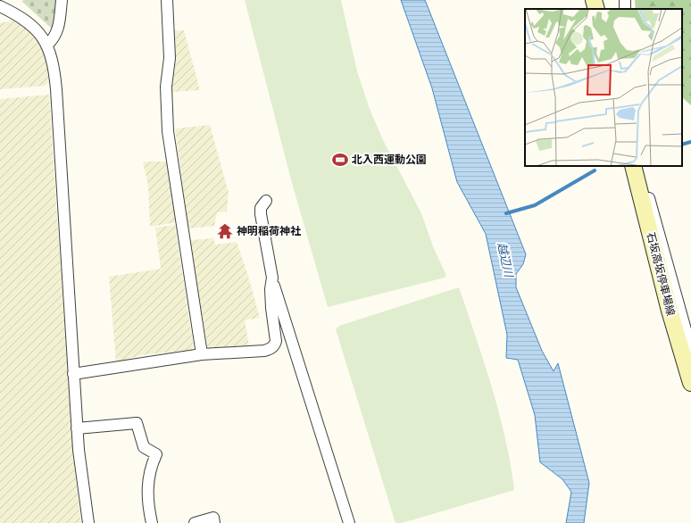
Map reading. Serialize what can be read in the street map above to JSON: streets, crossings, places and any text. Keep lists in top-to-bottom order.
{
  "streets": {
    "main road": ["石坂高坂停車場線"]
  },
  "water": ["越辺川"],
  "places": {
    "sports": ["北入西運動公園"],
    "temple": ["神明稲荷神社"]
  }
}
